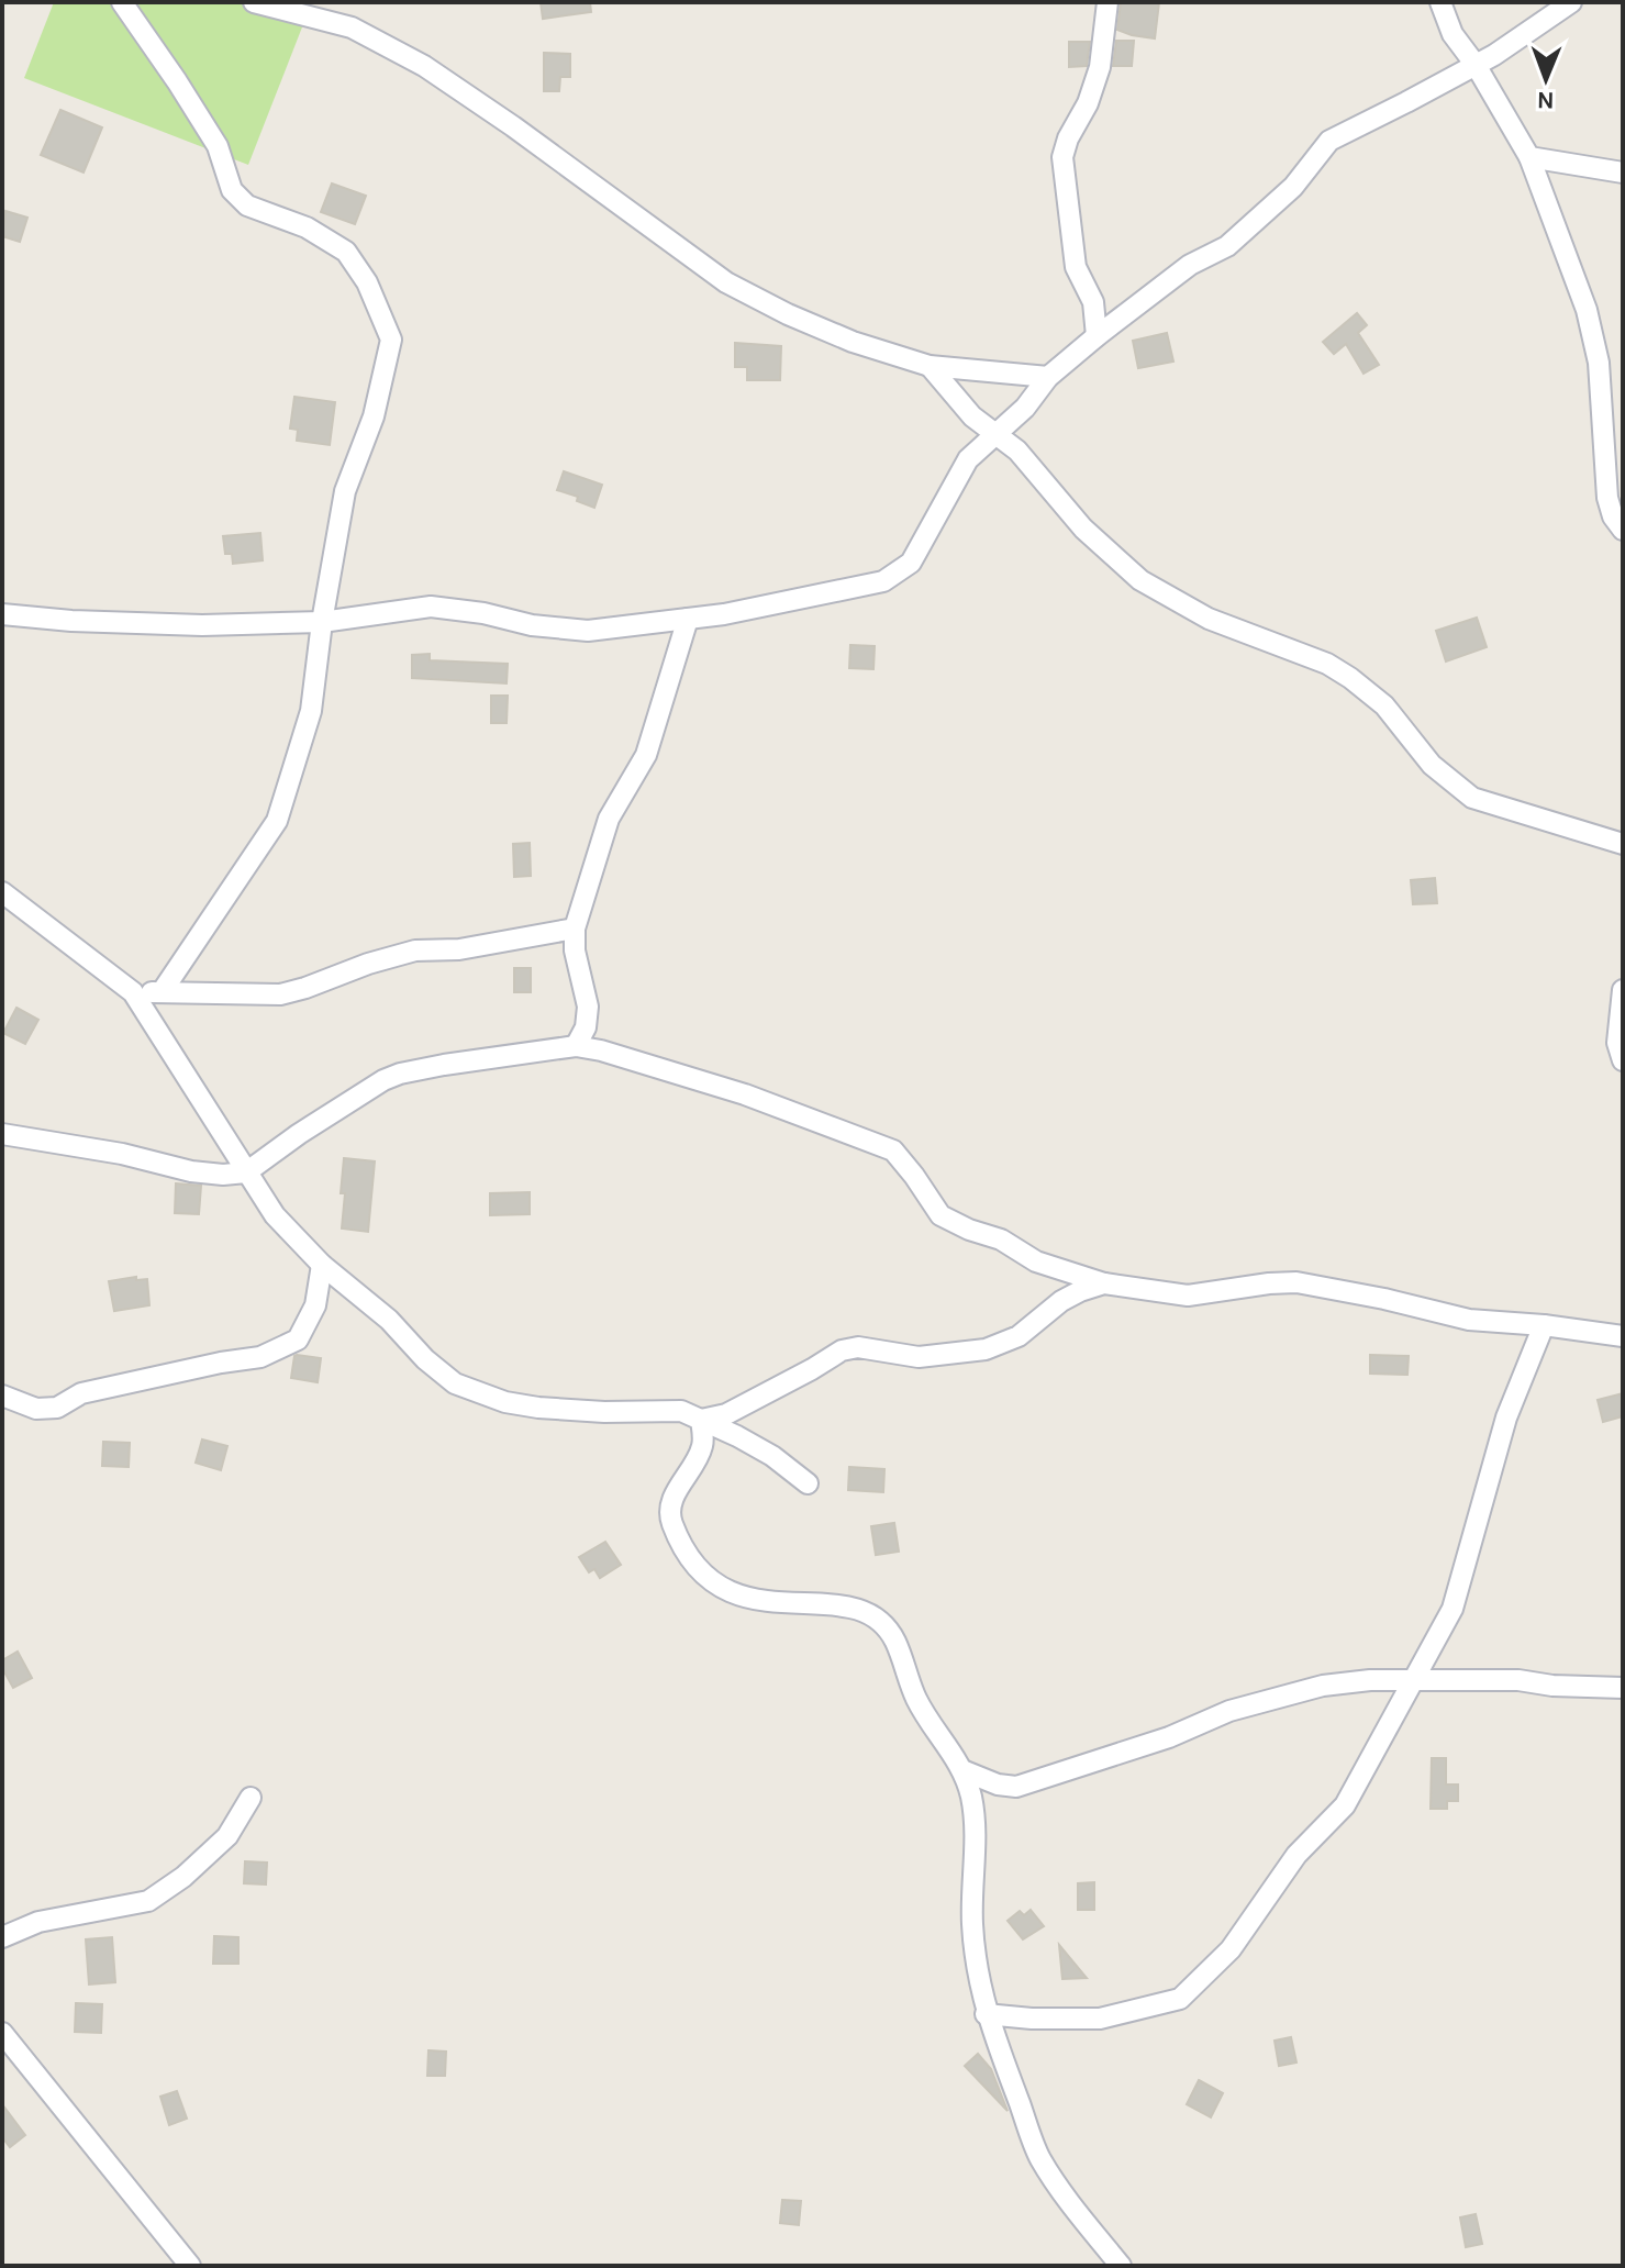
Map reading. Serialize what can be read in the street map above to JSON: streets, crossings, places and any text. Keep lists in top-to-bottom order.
{
  "north": "bottom"
}
